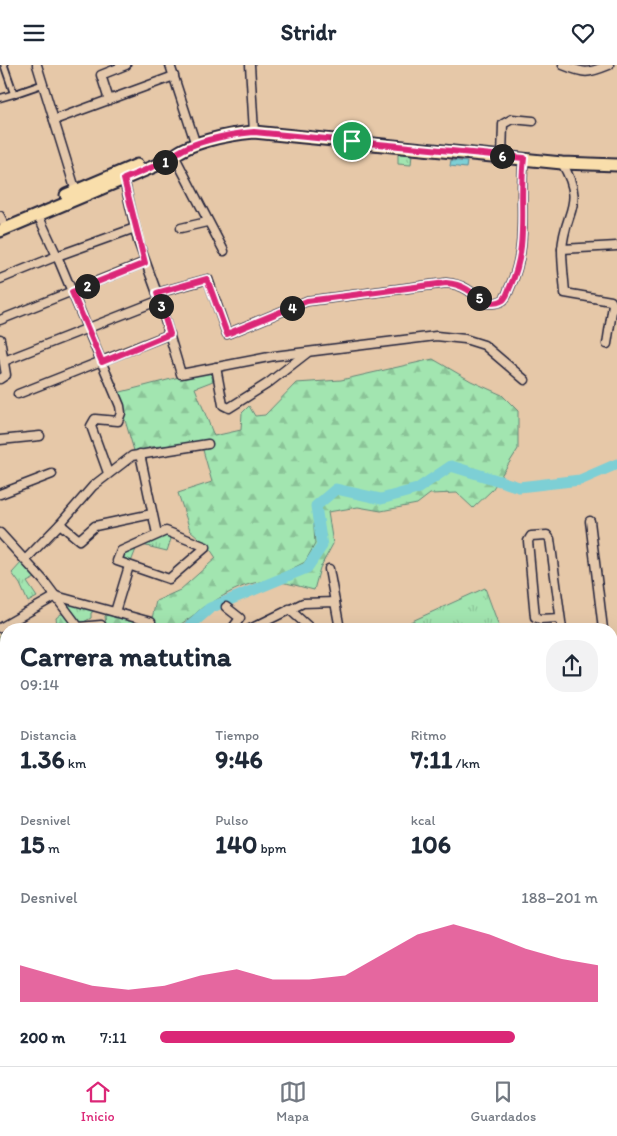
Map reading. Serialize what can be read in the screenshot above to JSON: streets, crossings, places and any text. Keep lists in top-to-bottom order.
{
  "page": {
    "header": "Stridr",
    "pins": [
      "6",
      "1",
      "2",
      "5",
      "3",
      "4"
    ],
    "heading": ["Carrera matutina", "09:14"],
    "stats": [
      ["Distancia", "1.36 km"],
      ["Tiempo", "9:46"],
      ["Ritmo", "7:11 /km"],
      ["Desnivel", "15 m"],
      ["Pulso", "140 bpm"],
      ["kcal", "106"]
    ],
    "chart": ["Desnivel", "188–201 m"],
    "list": [
      {
        "name": "200 m",
        "note": "7:11"
      }
    ],
    "tabs": ["Inicio", "Mapa", "Guardados"]
  }
}
